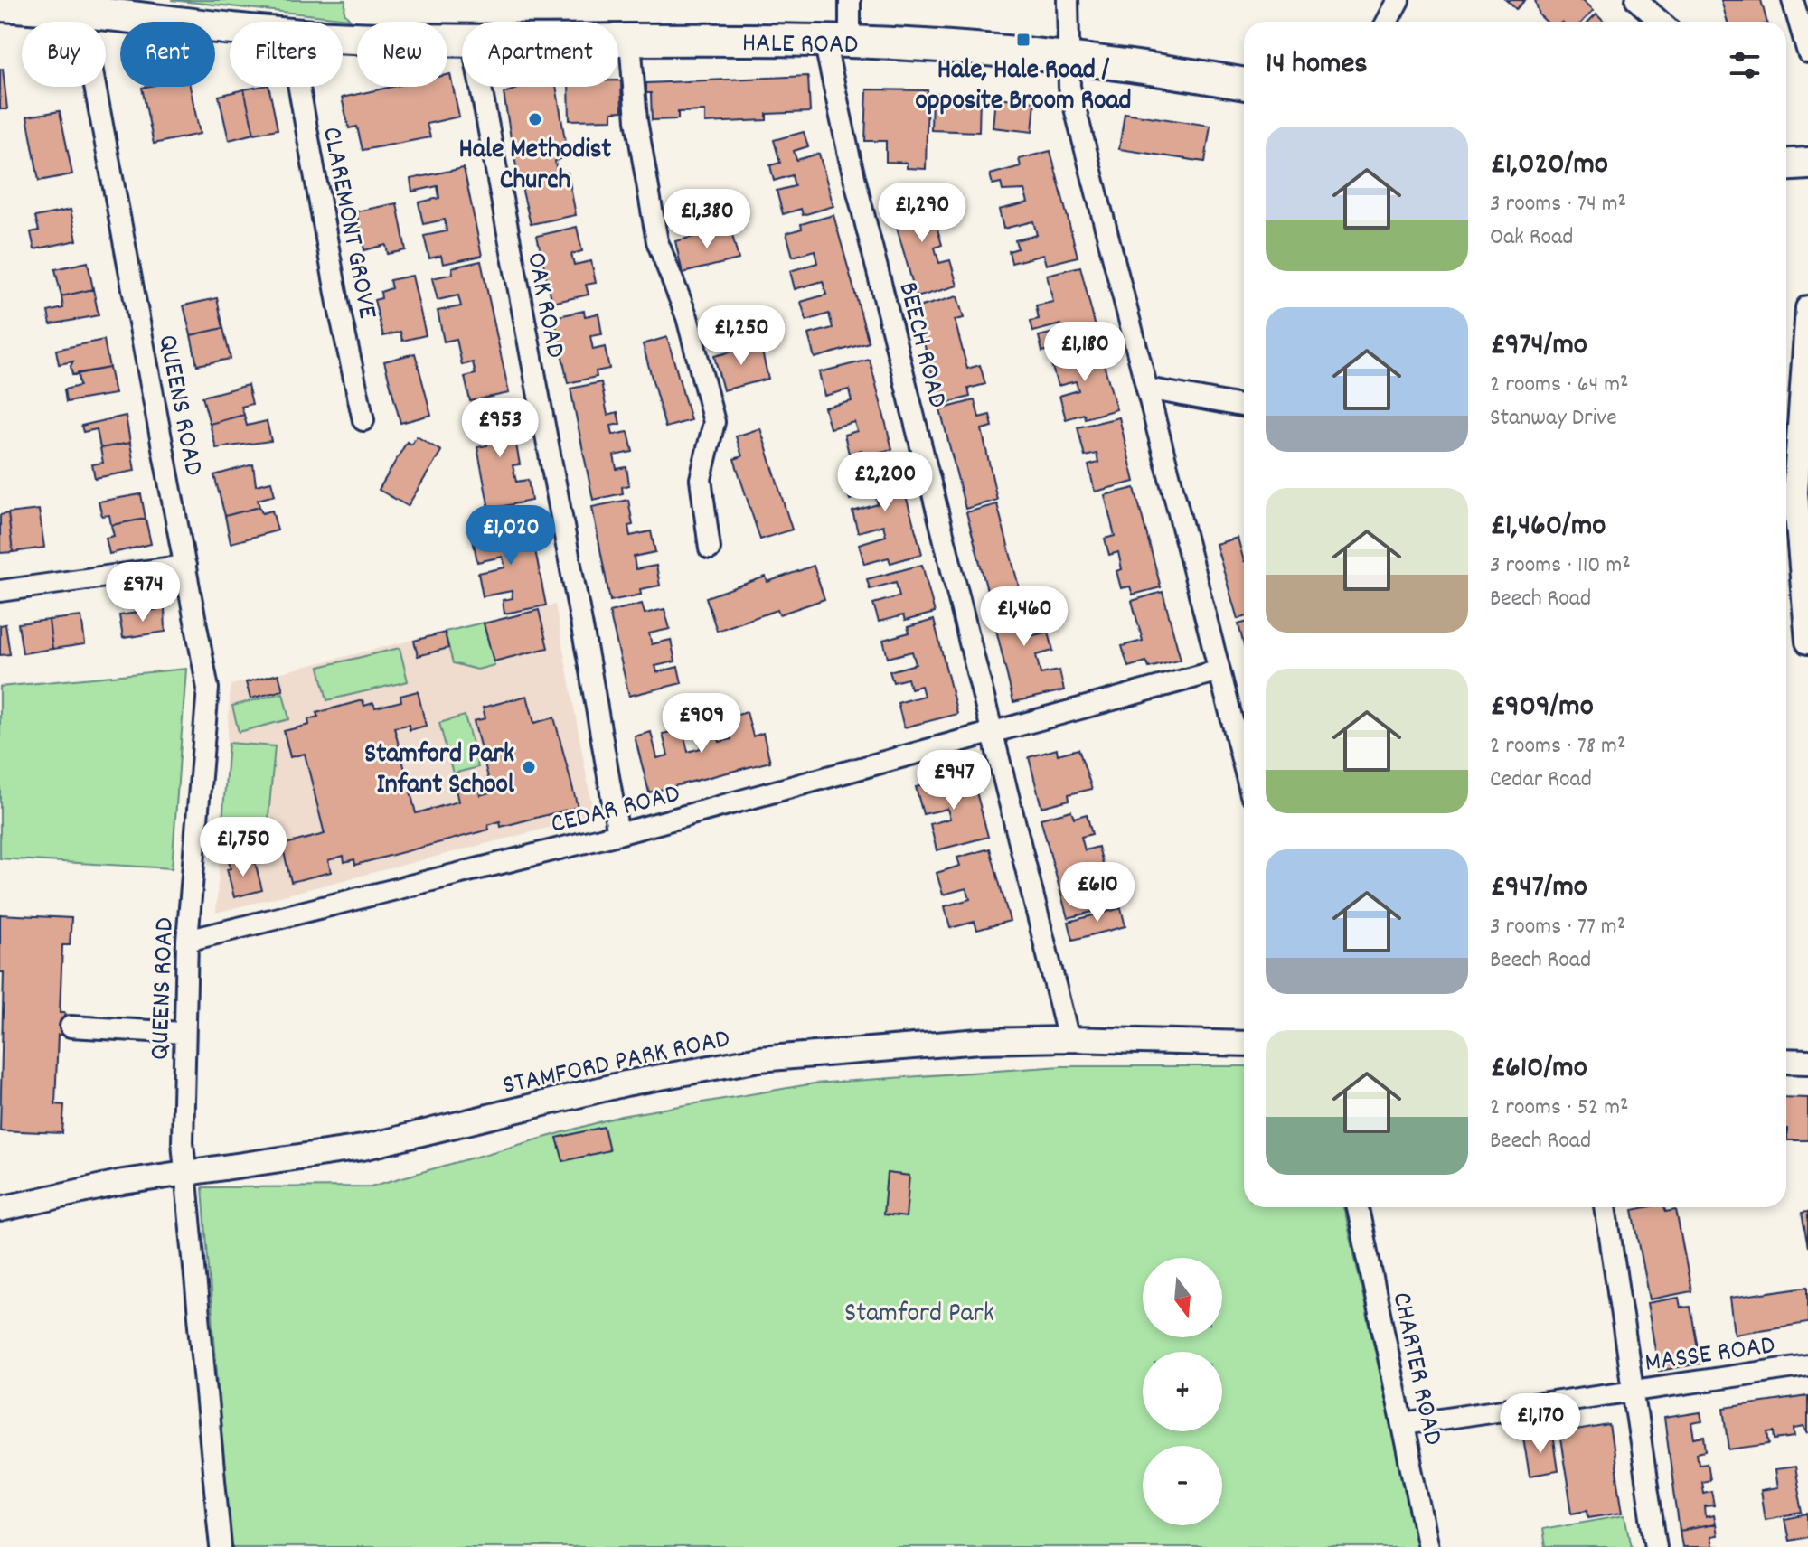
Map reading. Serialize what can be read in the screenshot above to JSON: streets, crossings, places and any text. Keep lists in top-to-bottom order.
{
  "streets": {
    "main road": ["HALE ROAD"],
    "street": [
      "CLAREMONT GROVE",
      "OAK ROAD",
      "BEECH ROAD",
      "QUEENS ROAD",
      "CEDAR ROAD",
      "STAMFORD PARK ROAD",
      "MASSE ROAD",
      "CHARTER ROAD"
    ]
  },
  "crossings": [
    ["HALE ROAD", "BEECH ROAD"],
    ["HALE ROAD", "QUEENS ROAD"],
    ["OAK ROAD", "CEDAR ROAD"],
    ["BEECH ROAD", "CEDAR ROAD"],
    ["BEECH ROAD", "STAMFORD PARK ROAD"],
    ["QUEENS ROAD", "CEDAR ROAD"],
    ["QUEENS ROAD", "STAMFORD PARK ROAD"],
    ["MASSE ROAD", "CHARTER ROAD"]
  ],
  "parks": ["Stamford Park"],
  "places": {
    "transit": ["Hale, Hale Road / opposite Broom Road"],
    "other": ["Hale Methodist Church", "Stamford Park Infant School"]
  },
  "north": "bottom",
  "page": {
    "chip": [
      "Buy",
      "Rent",
      "Filters",
      "New",
      "Apartment"
    ],
    "heading": "14 homes",
    "list": [
      {
        "name": "£1,020/mo",
        "note": "3 rooms · 74 m² · Oak Road"
      },
      {
        "name": "£974/mo",
        "note": "2 rooms · 64 m² · Stanway Drive"
      },
      {
        "name": "£1,460/mo",
        "note": "3 rooms · 110 m² · Beech Road"
      },
      {
        "name": "£909/mo",
        "note": "2 rooms · 78 m² · Cedar Road"
      },
      {
        "name": "£947/mo",
        "note": "3 rooms · 77 m² · Beech Road"
      },
      {
        "name": "£610/mo",
        "note": "2 rooms · 52 m² · Beech Road"
      }
    ],
    "price": [
      "£1,290",
      "£1,380",
      "£1,250",
      "£1,180",
      "£953",
      "£2,200",
      "£1,020",
      "£974",
      "£1,460",
      "£909",
      "£947",
      "£1,750",
      "£610",
      "£1,170"
    ],
    "map_buttons": ["+", "−"]
  }
}
